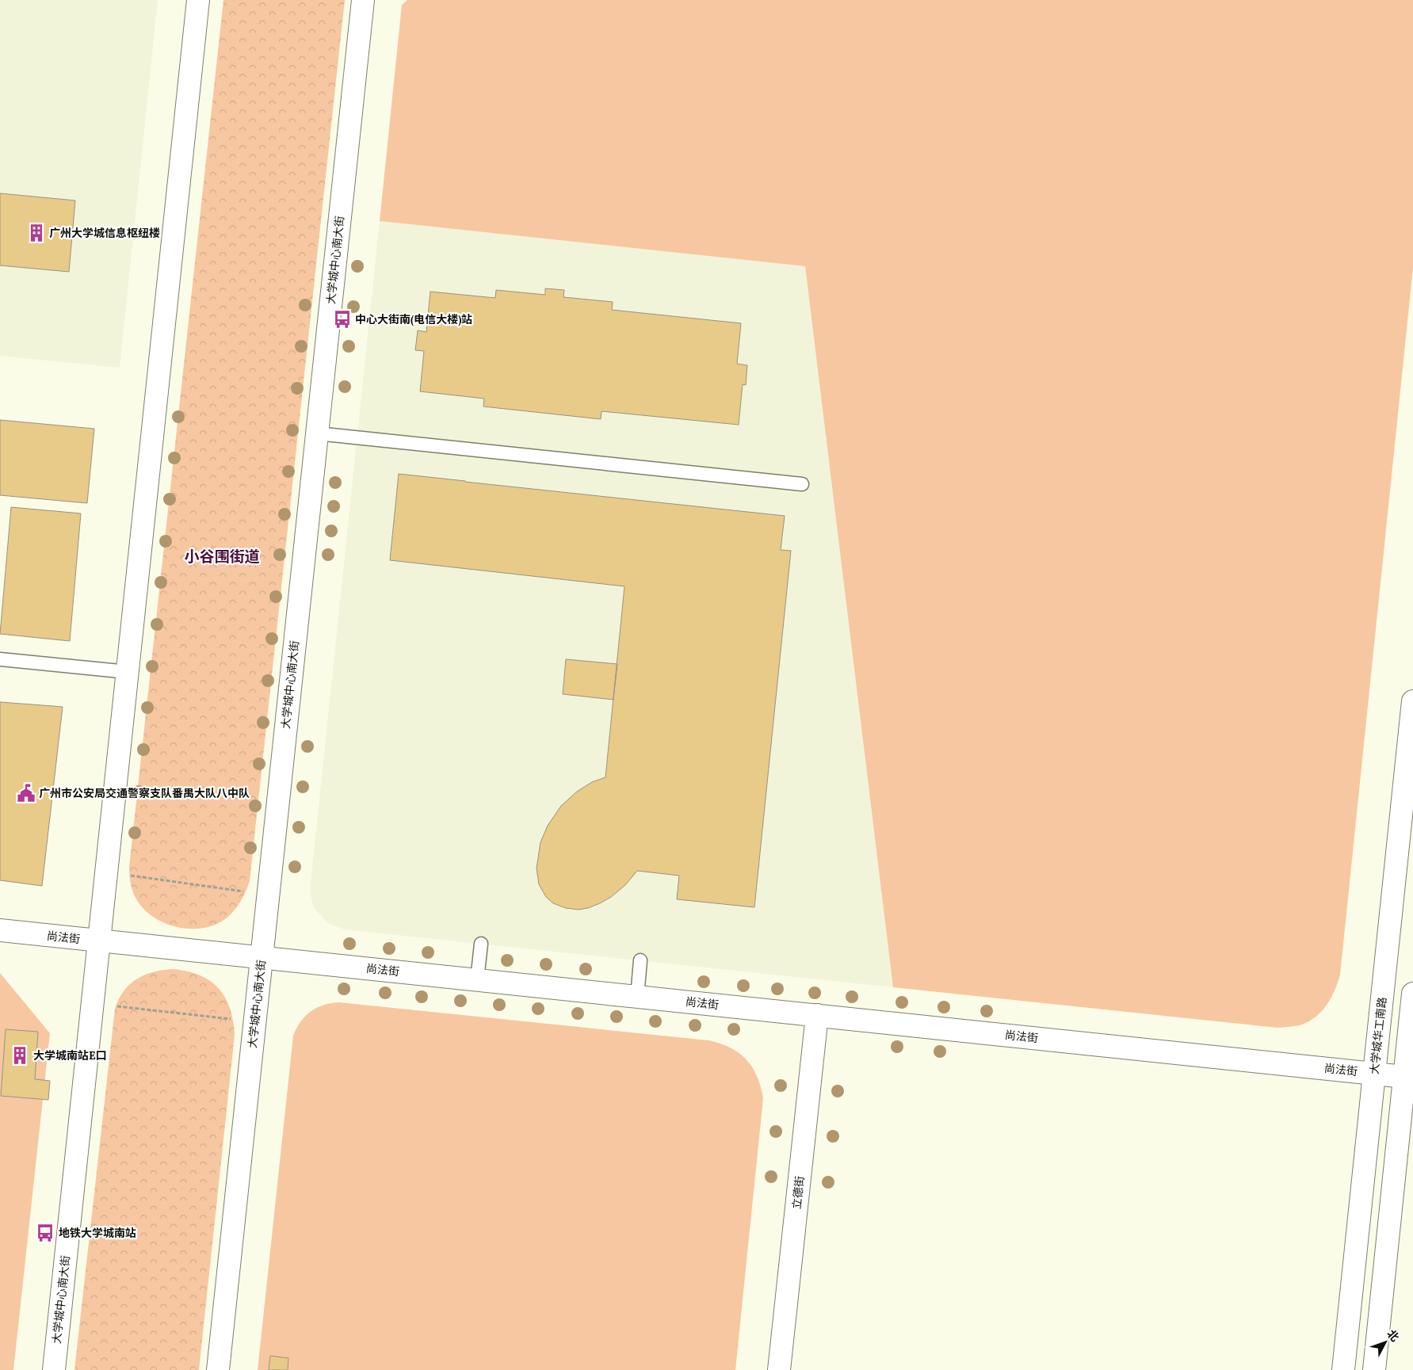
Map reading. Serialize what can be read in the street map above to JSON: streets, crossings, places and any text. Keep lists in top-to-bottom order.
{
  "streets": {
    "main road": [
      "大学城中心南大街",
      "尚法街",
      "大学城华工南路",
      "立德街"
    ]
  },
  "crossings": [
    ["大学城中心南大街", "尚法街"],
    ["尚法街", "大学城华工南路"],
    ["尚法街", "立德街"]
  ],
  "districts": ["小谷围街道"],
  "places": {
    "building": ["广州大学城信息枢纽楼", "大学城南站E口"],
    "bus stop": ["中心大街南(电信大楼)站", "地铁大学城南站"],
    "public building": ["广州市公安局交通警察支队番禺大队八中队"]
  },
  "north": "top right"
}
